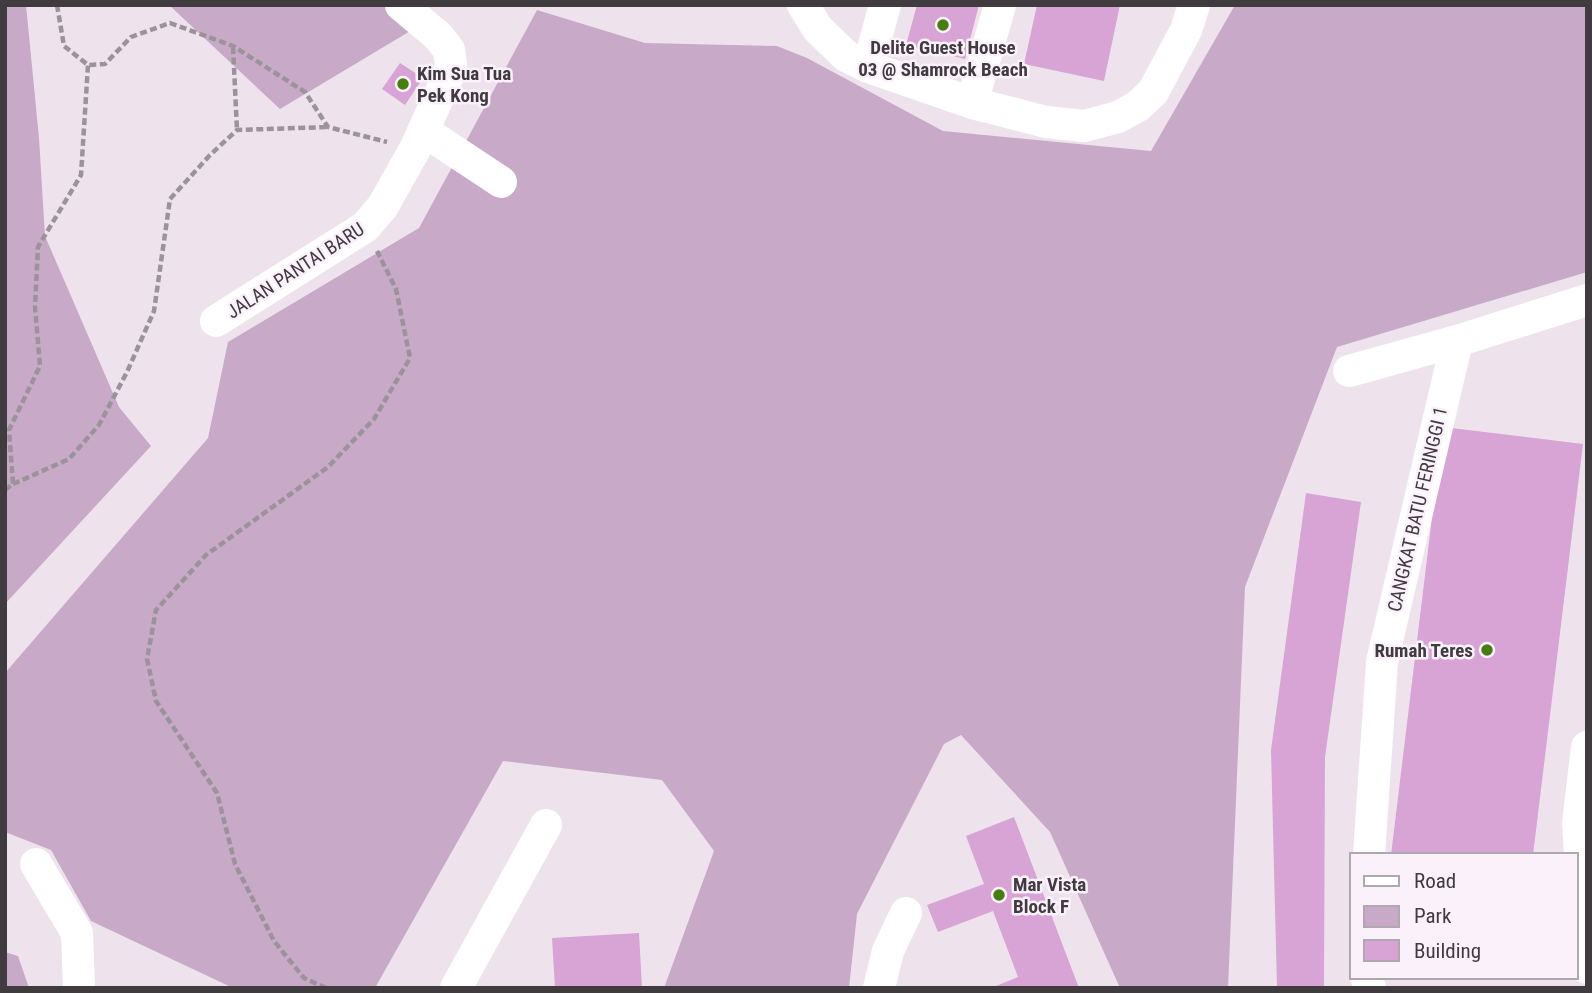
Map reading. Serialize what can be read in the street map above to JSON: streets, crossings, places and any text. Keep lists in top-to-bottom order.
{
  "streets": {
    "street": ["JALAN PANTAI BARU", "CANGKAT BATU FERINGGI 1"]
  },
  "places": [
    "Delite Guest House 03 @ Shamrock Beach",
    "Kim Sua Tua Pek Kong",
    "Rumah Teres",
    "Mar Vista Block F"
  ],
  "legend": ["Road", "Park", "Building"]
}
